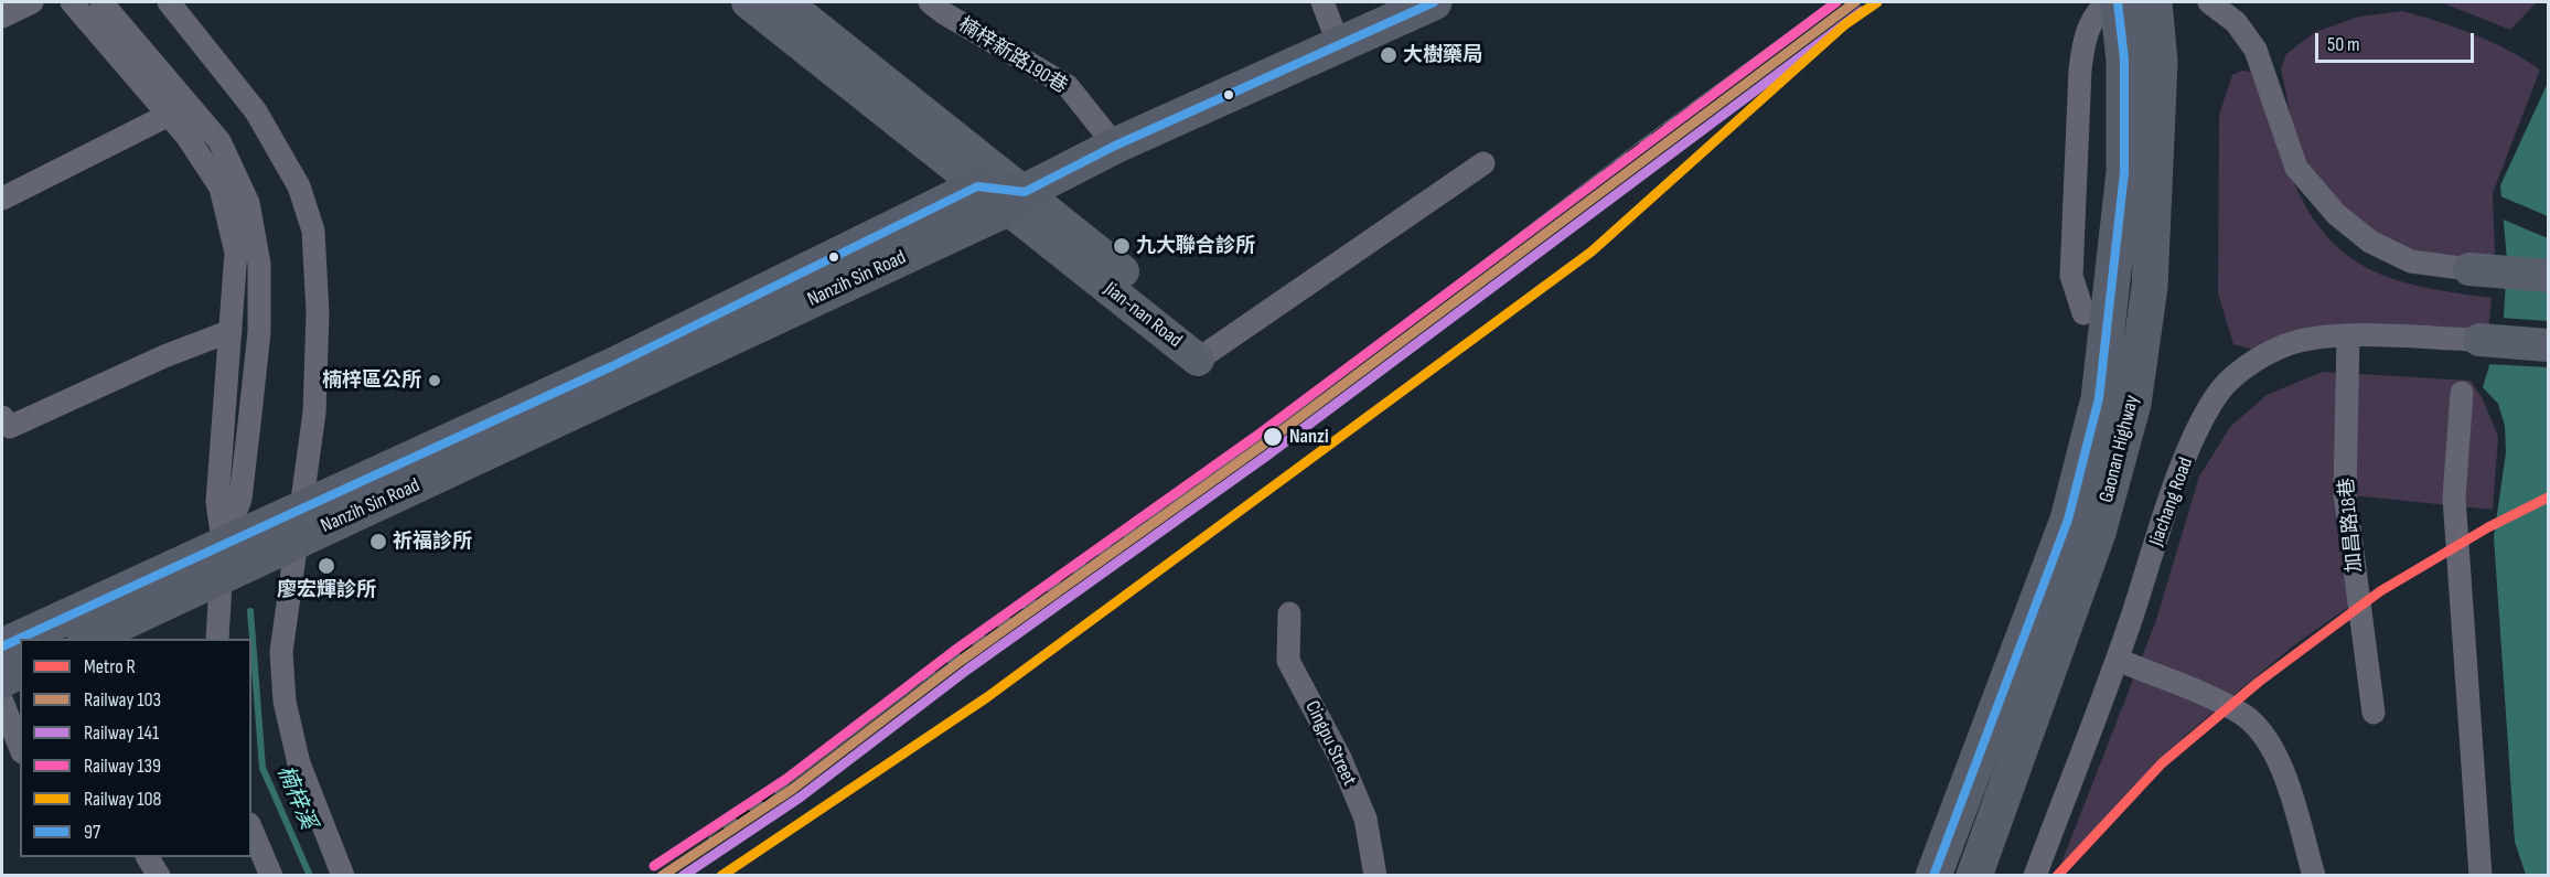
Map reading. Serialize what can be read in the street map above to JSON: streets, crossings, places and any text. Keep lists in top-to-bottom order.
{
  "streets": {
    "main road": ["Nanzih Sin Road", "Gaonan Highway"],
    "street": [
      "楠梓新路190巷",
      "Jian-nan Road",
      "Jiachang Road",
      "加昌路18巷",
      "Cingpu Street"
    ]
  },
  "crossings": [
    ["楠梓新路190巷", "Nanzih Sin Road"],
    ["Nanzih Sin Road", "Jian-nan Road"],
    ["Jiachang Road", "加昌路18巷"]
  ],
  "water": ["楠梓溪"],
  "places": [
    "大樹藥局",
    "九大聯合診所",
    "楠梓區公所",
    "Nanzi",
    "祈福診所",
    "廖宏輝診所"
  ],
  "lines": [
    "rail line 103",
    "rail line 139",
    "rail line 108",
    "transit line 97",
    "rail line 141",
    "metro line R"
  ],
  "legend": [
    "Metro R",
    "Railway 103",
    "Railway 141",
    "Railway 139",
    "Railway 108",
    "97"
  ],
  "scale_bar": "50 m"
}
